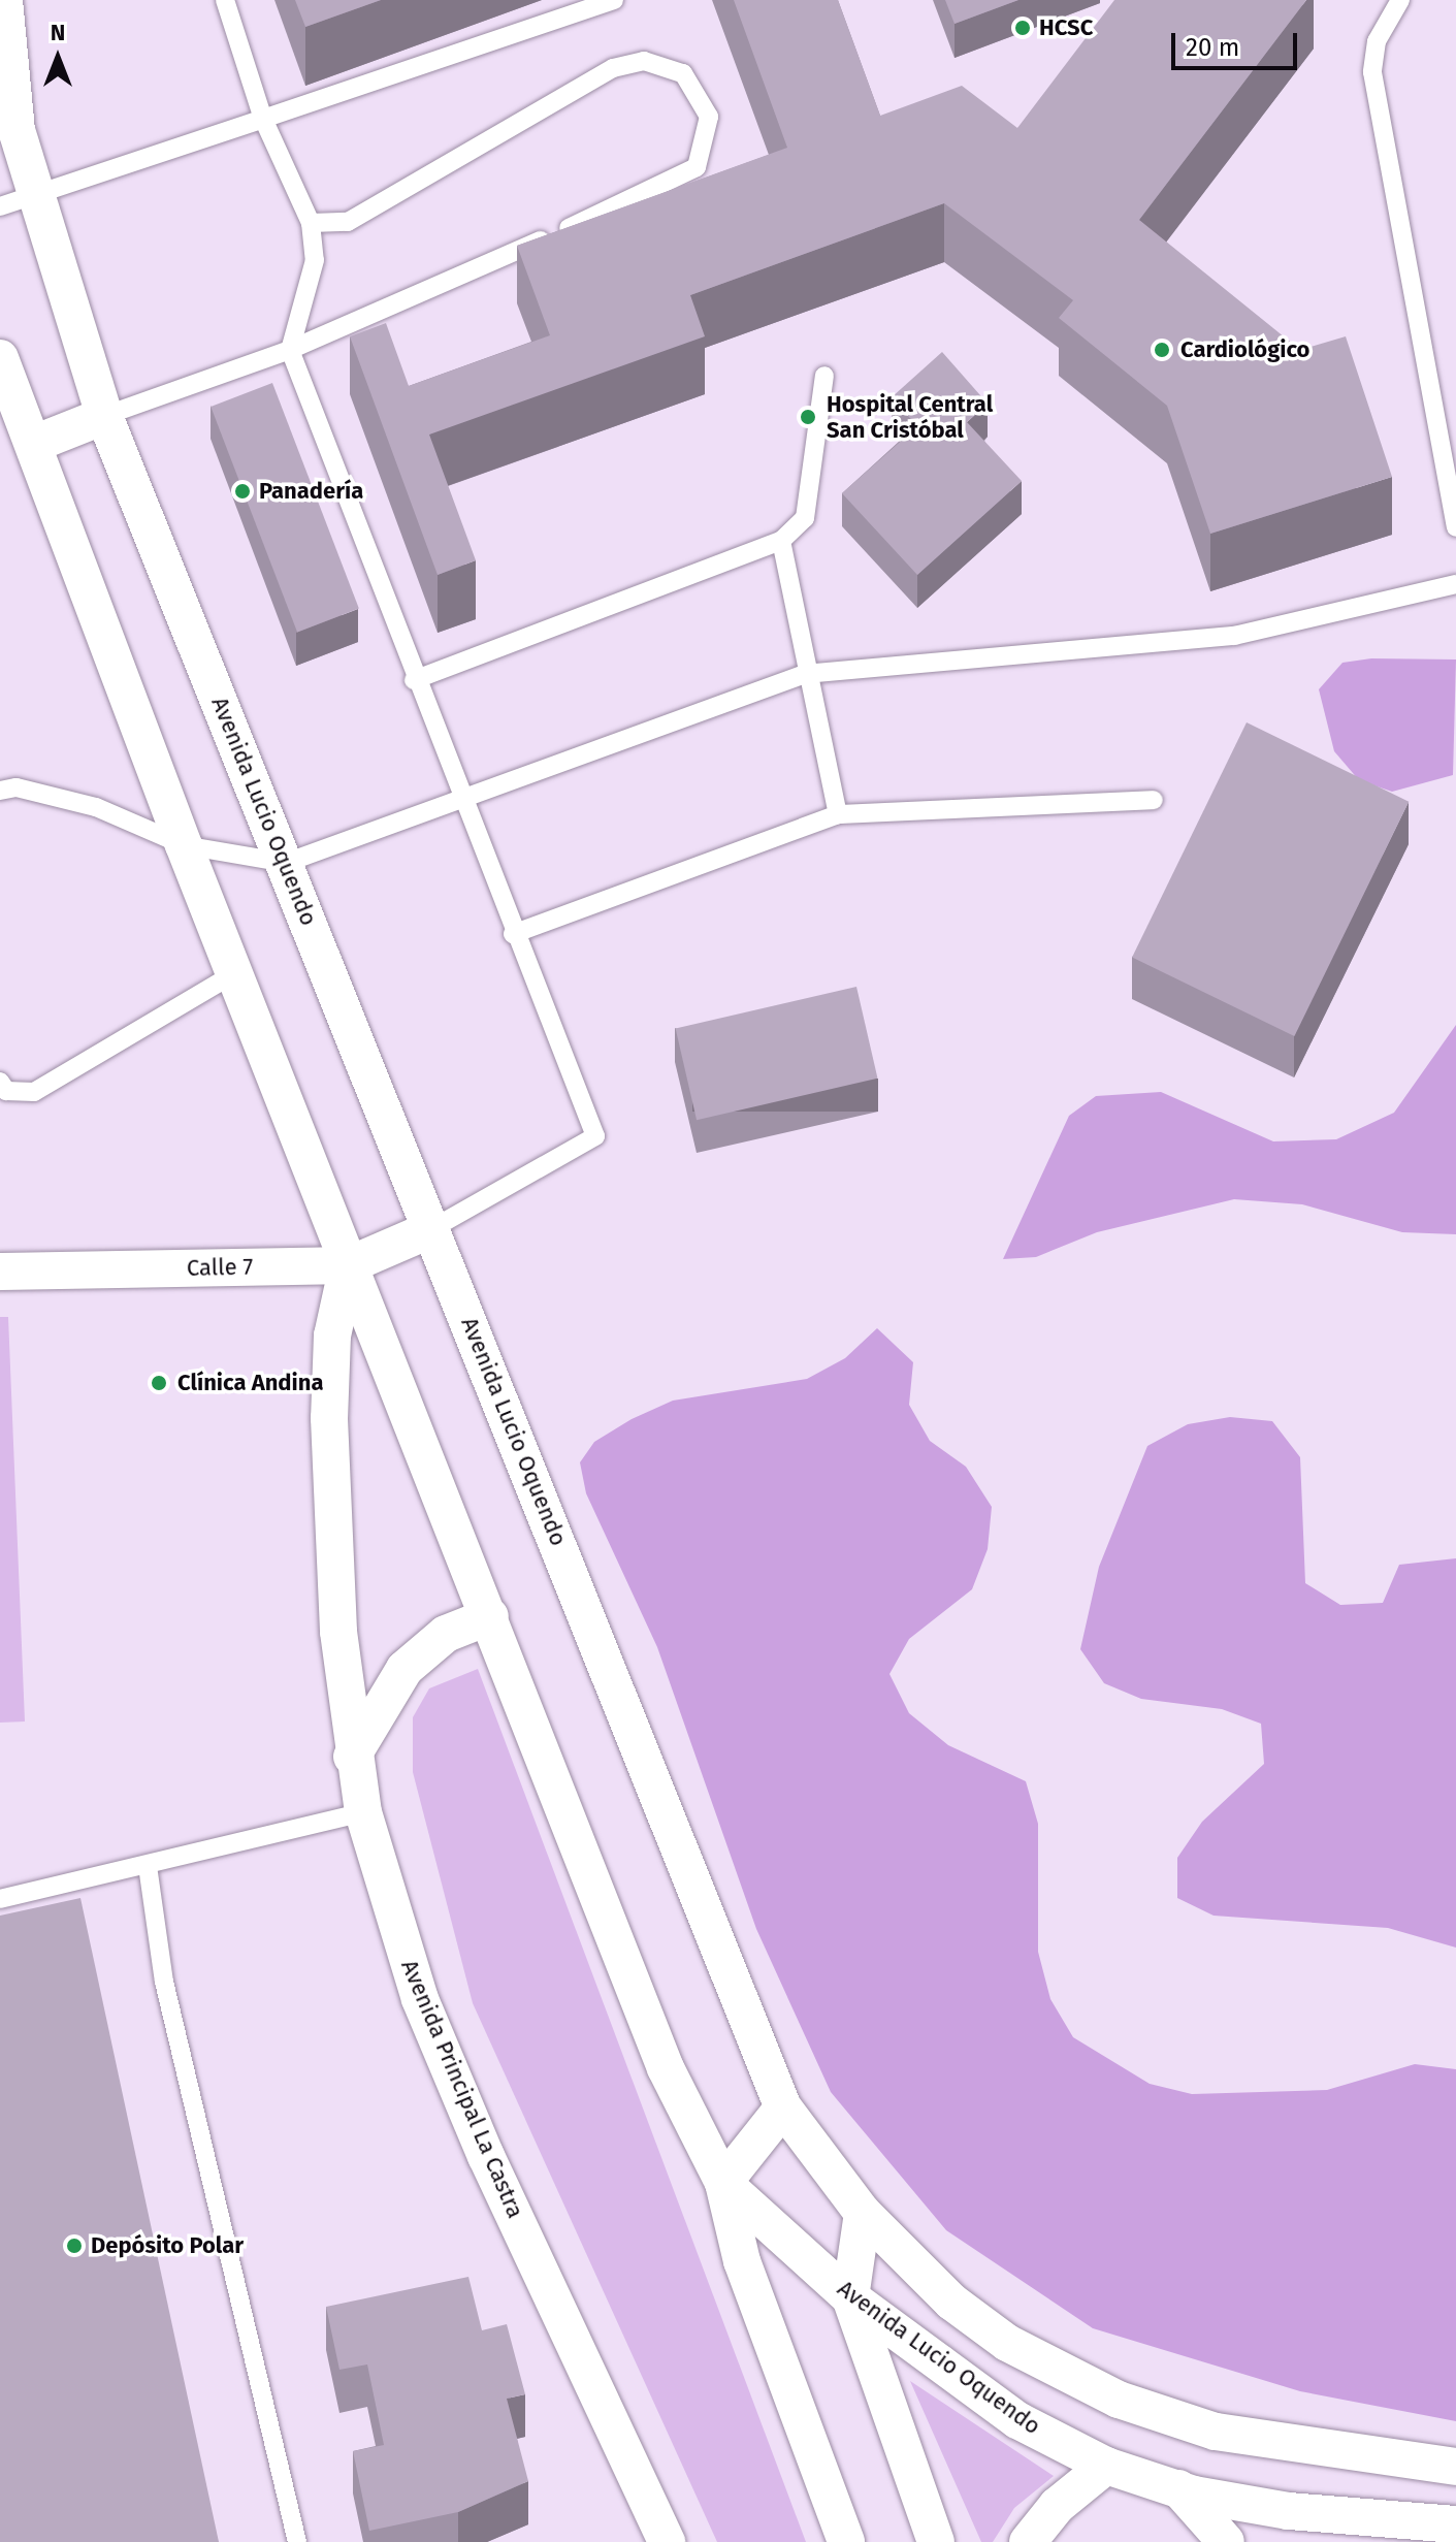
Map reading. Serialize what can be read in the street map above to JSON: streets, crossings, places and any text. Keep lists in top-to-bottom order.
{
  "streets": {
    "street": ["Avenida Lucio Oquendo", "Calle 7", "Avenida Principal La Castra"]
  },
  "crossings": [
    ["Avenida Lucio Oquendo", "Calle 7"],
    ["Avenida Lucio Oquendo", "Avenida Principal La Castra"],
    ["Calle 7", "Avenida Principal La Castra"]
  ],
  "places": [
    "HCSC",
    "Cardiológico",
    "Hospital Central San Cristóbal",
    "Panadería",
    "Clínica Andina",
    "Depósito Polar"
  ],
  "scale_bar": "20 m",
  "north": "top"
}
